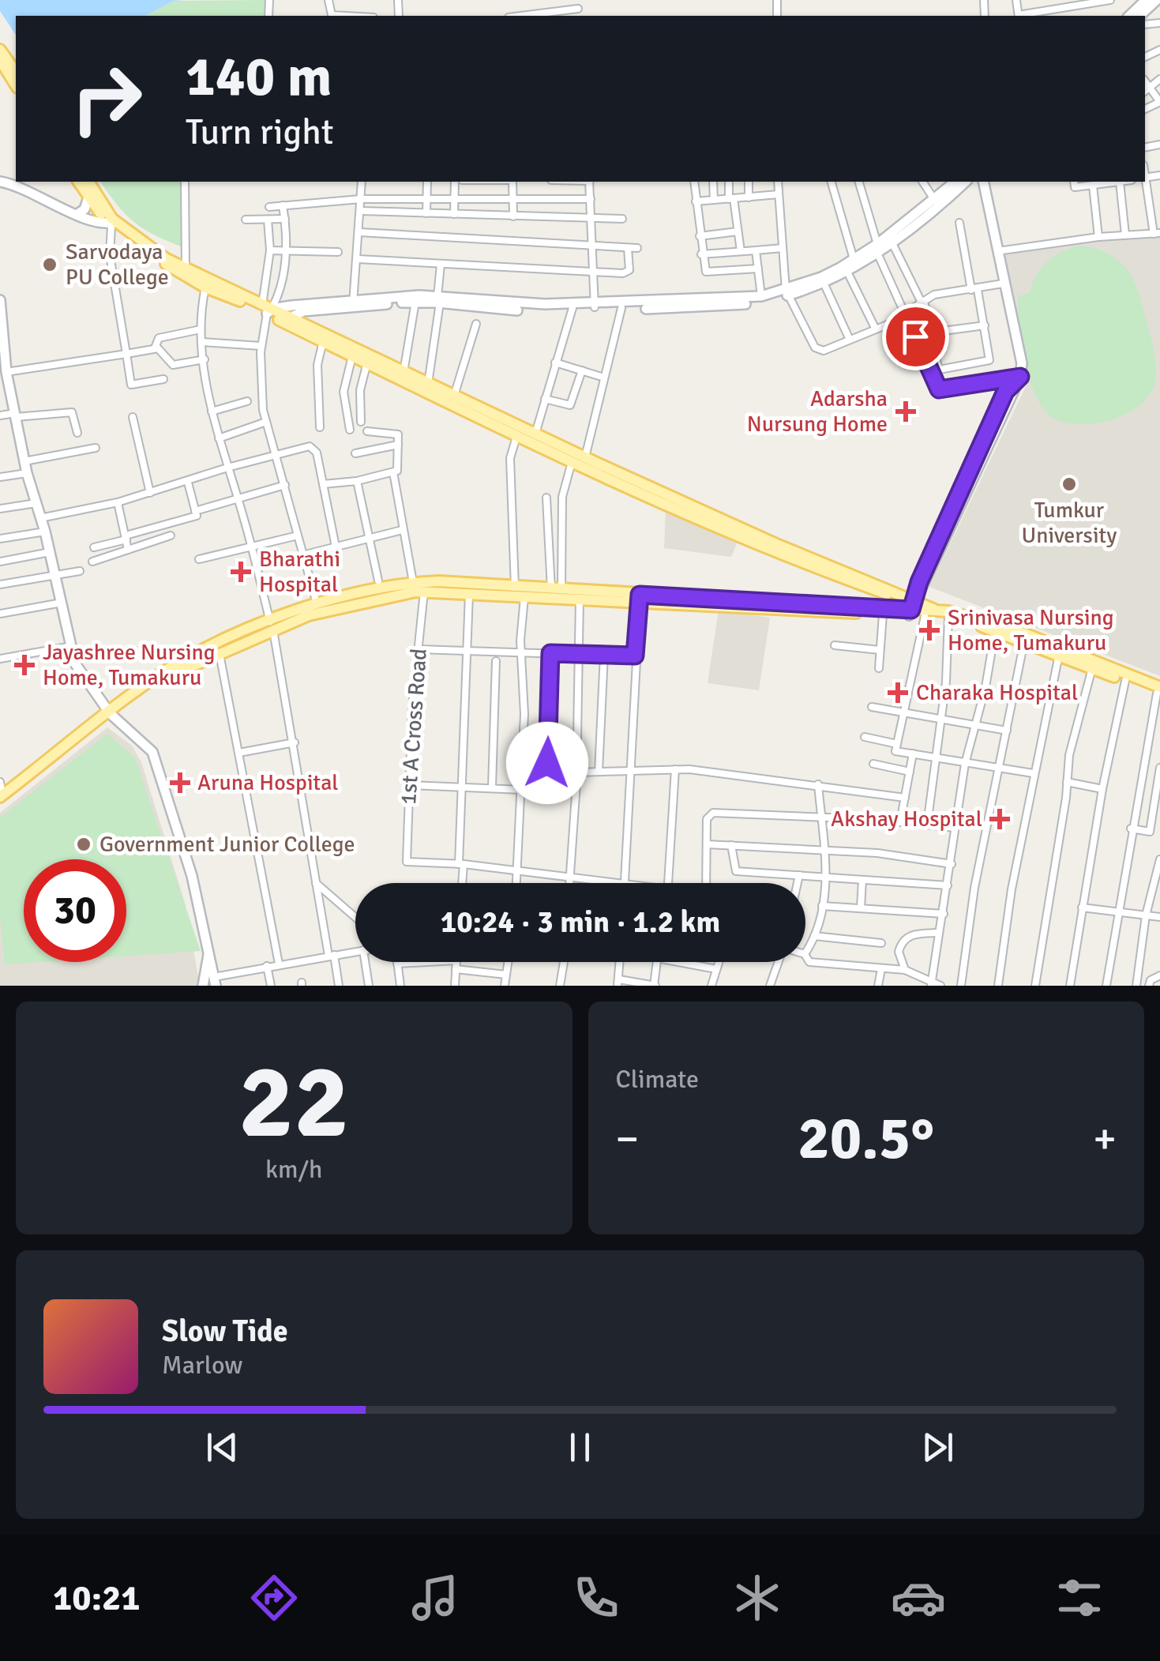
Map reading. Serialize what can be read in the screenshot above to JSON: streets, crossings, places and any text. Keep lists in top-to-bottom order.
{
  "streets": {
    "street": ["1st A Cross Road"]
  },
  "places": {
    "other": ["Sarvodaya PU College", "Tumkur University", "Government Junior College"],
    "health": [
      "Adarsha Nursung Home",
      "Bharathi Hospital",
      "Srinivasa Nursing Home, Tumakuru",
      "Jayashree Nursing Home, Tumakuru",
      "Charaka Hospital",
      "Aruna Hospital",
      "Akshay Hospital"
    ]
  },
  "page": {
    "turn": ["140 m", "Turn right"],
    "limit": "30",
    "trip": "10:24 · 3 min · 1.2 km",
    "tile": [
      ["22", "km/h"],
      "Climate"
    ],
    "heat": ["−", "20.5°", "+"],
    "song": ["Slow Tide", "Marlow"],
    "tabs": "10:21"
  }
}
